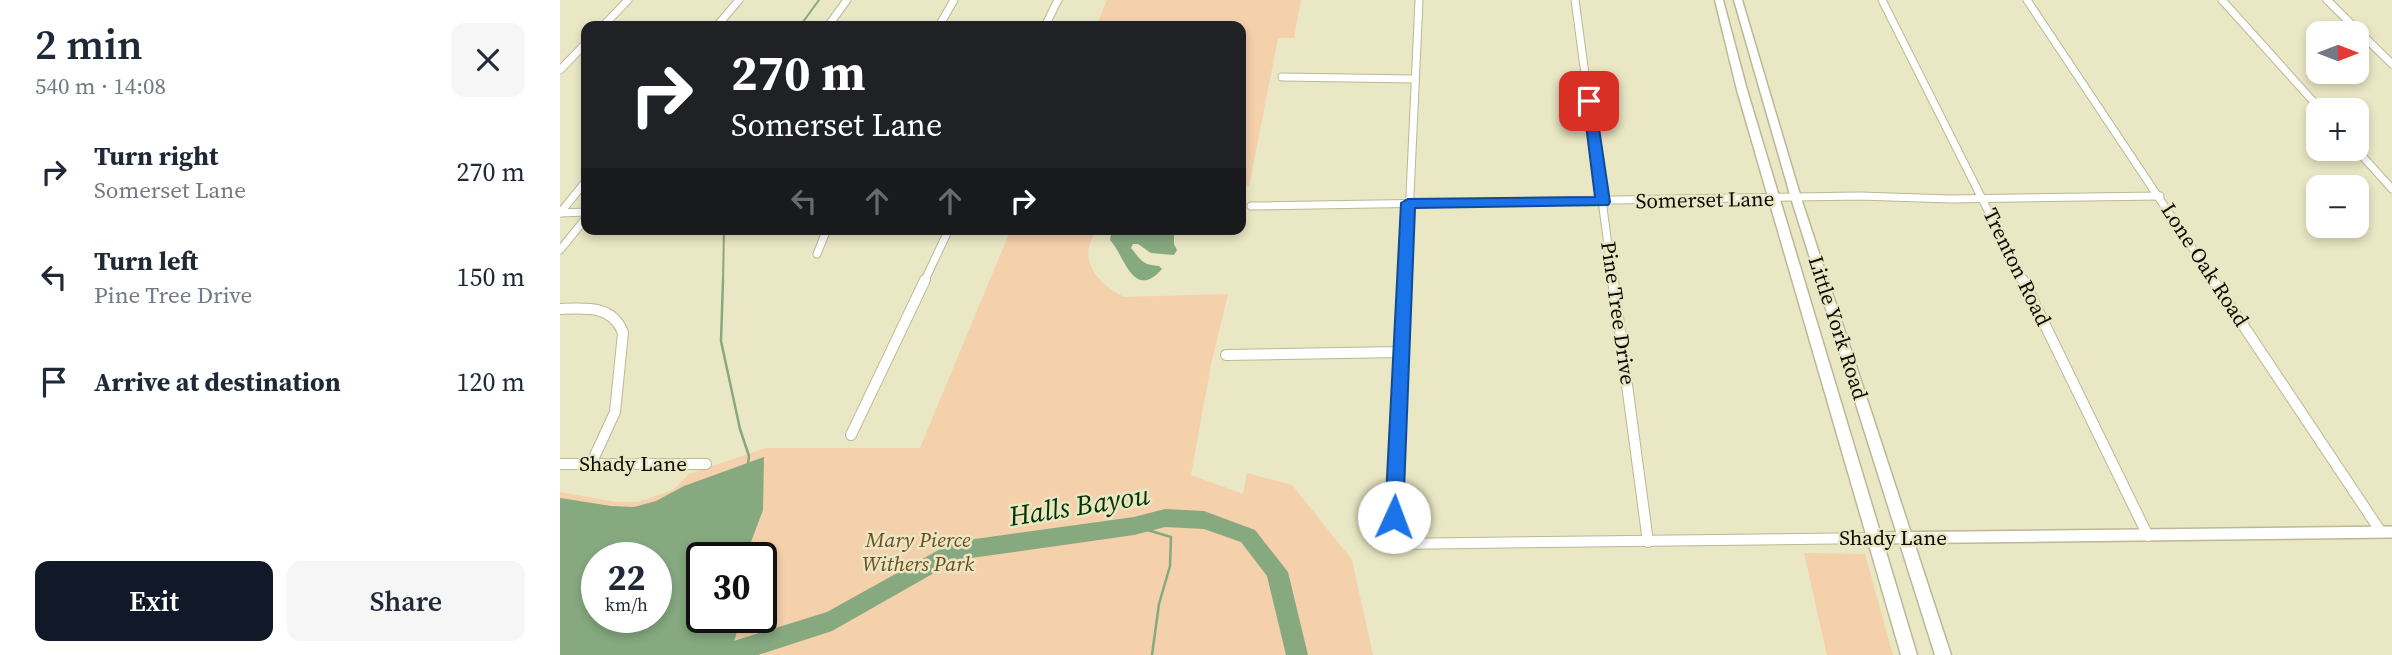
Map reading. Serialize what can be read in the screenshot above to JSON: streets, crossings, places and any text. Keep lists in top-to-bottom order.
{
  "streets": {
    "main road": ["Little York Road"],
    "street": [
      "Somerset Lane",
      "Lone Oak Road",
      "Trenton Road",
      "Pine Tree Drive",
      "Shady Lane"
    ]
  },
  "crossings": [
    ["Somerset Lane", "Lone Oak Road"],
    ["Somerset Lane", "Trenton Road"],
    ["Somerset Lane", "Pine Tree Drive"],
    ["Somerset Lane", "Little York Road"],
    ["Lone Oak Road", "Shady Lane"],
    ["Trenton Road", "Shady Lane"],
    ["Pine Tree Drive", "Shady Lane"],
    ["Little York Road", "Shady Lane"]
  ],
  "water": ["Halls Bayou"],
  "parks": ["Mary Pierce Withers Park"],
  "north": "right",
  "page": {
    "heading": ["2 min", "540 m · 14:08"],
    "map_buttons": ["+", "−"],
    "turn": ["270 m", "Somerset Lane"],
    "list": [
      {
        "name": "Turn right",
        "note": "Somerset Lane",
        "value": "270 m"
      },
      {
        "name": "Turn left",
        "note": "Pine Tree Drive",
        "value": "150 m"
      },
      {
        "name": "Arrive at destination",
        "value": "120 m"
      }
    ],
    "speed": "22 km/h",
    "limit": "30",
    "buttons": ["Exit", "Share"]
  }
}
